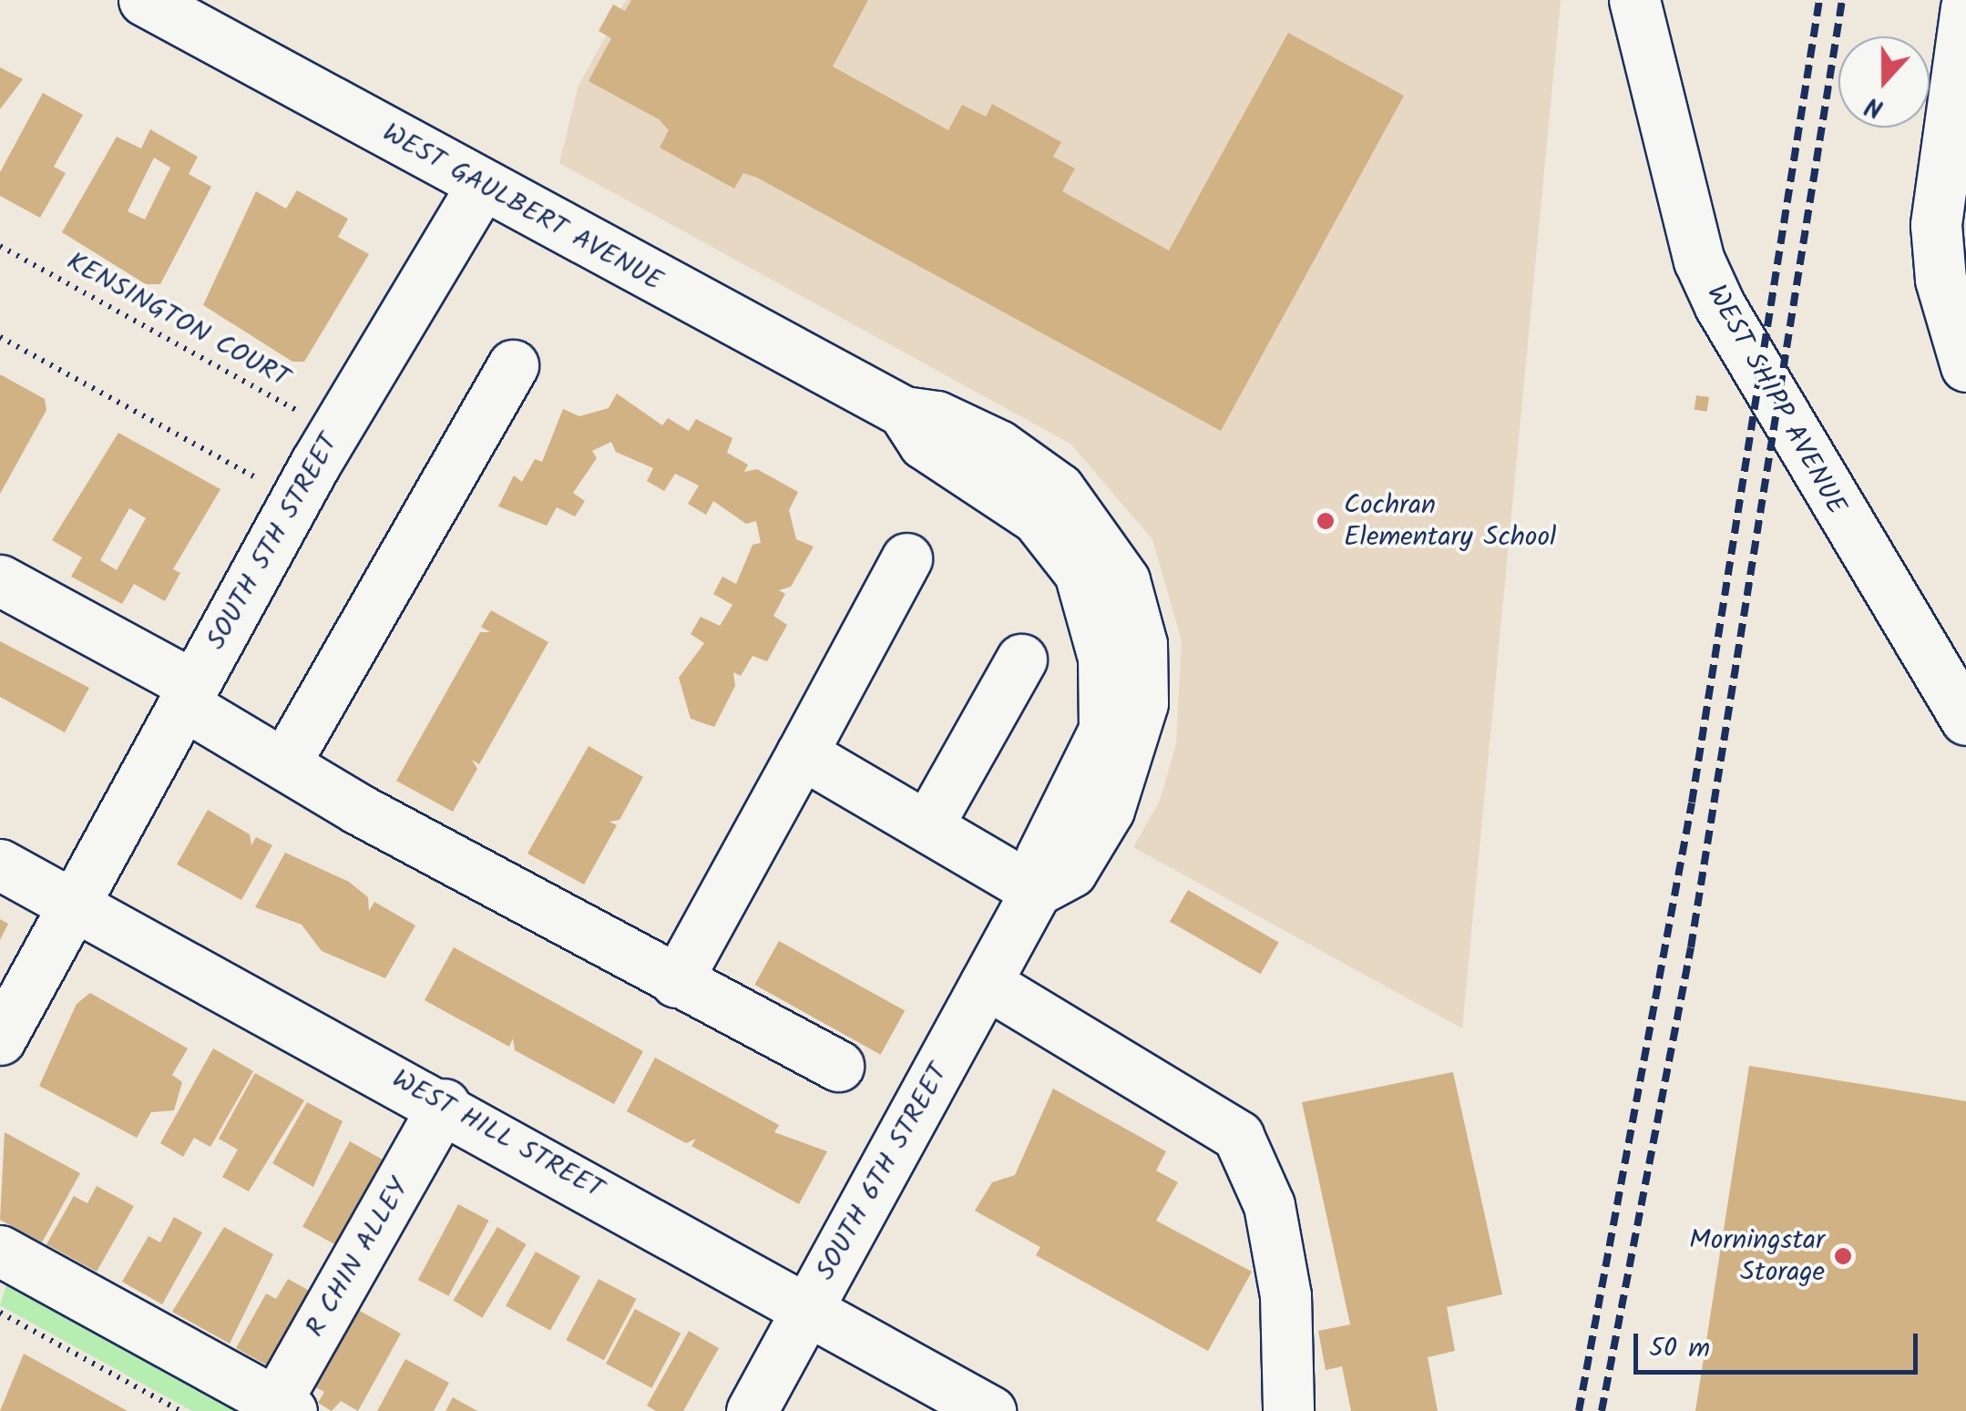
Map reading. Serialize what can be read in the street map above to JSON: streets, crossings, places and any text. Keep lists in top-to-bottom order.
{
  "streets": {
    "street": [
      "WEST GAULBERT AVENUE",
      "WEST SHIPP AVENUE",
      "SOUTH 5TH STREET",
      "WEST HILL STREET",
      "SOUTH 6TH STREET",
      "R CHIN ALLEY"
    ],
    "path": ["KENSINGTON COURT"]
  },
  "crossings": [
    ["WEST GAULBERT AVENUE", "SOUTH 5TH STREET"],
    ["WEST GAULBERT AVENUE", "SOUTH 6TH STREET"],
    ["KENSINGTON COURT", "SOUTH 5TH STREET"],
    ["SOUTH 5TH STREET", "WEST HILL STREET"],
    ["WEST HILL STREET", "SOUTH 6TH STREET"],
    ["WEST HILL STREET", "R CHIN ALLEY"]
  ],
  "places": ["Cochran Elementary School", "Morningstar Storage"],
  "scale_bar": "50 m",
  "north": "bottom"
}
